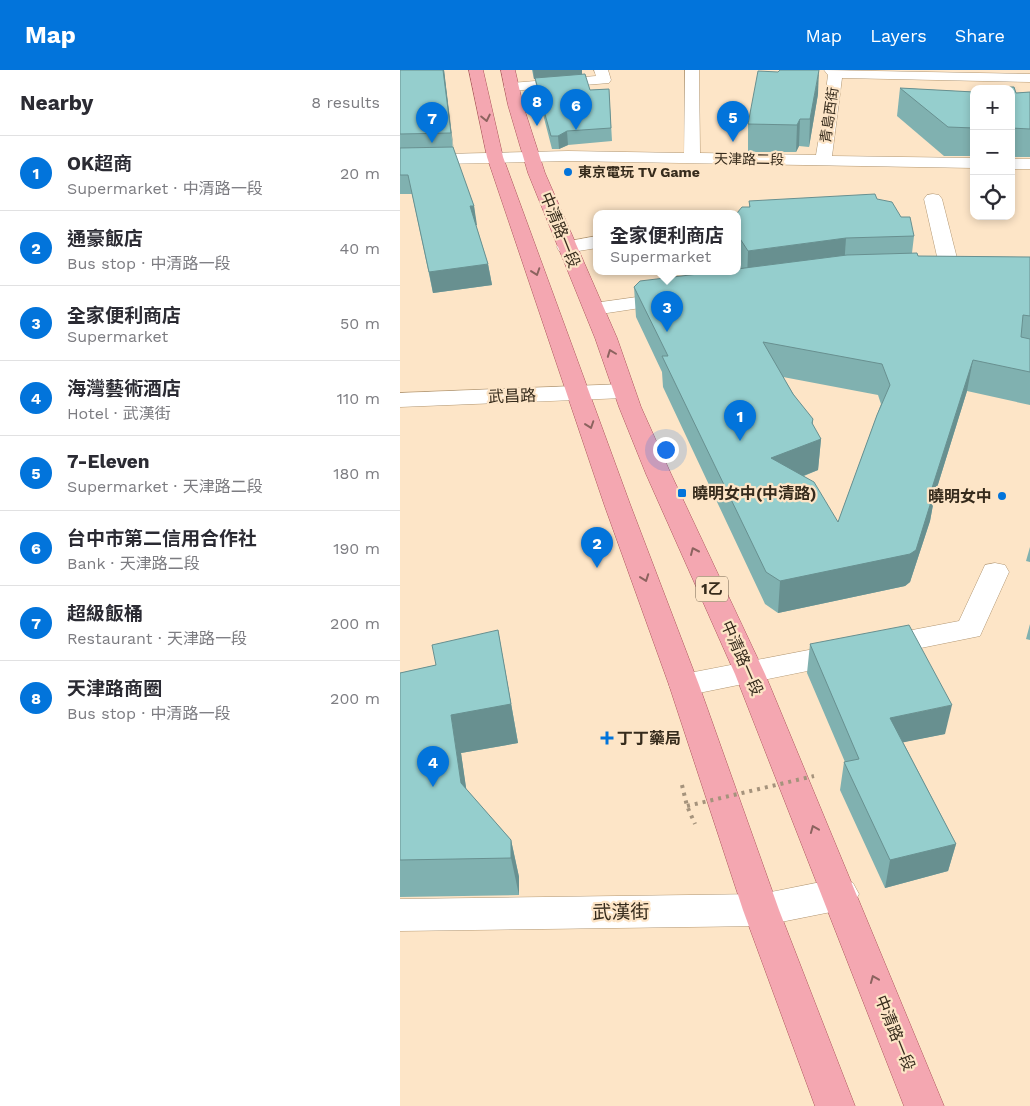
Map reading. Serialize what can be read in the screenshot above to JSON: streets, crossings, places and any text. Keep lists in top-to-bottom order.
{
  "streets": {
    "main road": ["中清路一段", "1乙"],
    "street": [
      "青島西街",
      "天津路二段",
      "武昌路",
      "武漢街"
    ]
  },
  "crossings": [
    ["青島西街", "天津路二段"],
    ["天津路二段", "中清路一段"],
    ["中清路一段", "武昌路"],
    ["中清路一段", "武漢街"]
  ],
  "places": {
    "other": ["東京電玩 TV Game", "曉明女中"],
    "transit": ["曉明女中(中清路)"],
    "health": ["丁丁藥局"]
  },
  "page": {
    "header": "Map",
    "nav": ["Map", "Layers", "Share"],
    "heading": ["Nearby", "8 results"],
    "map_buttons": ["+", "−"],
    "pins": [
      "8",
      "6",
      "5",
      "7",
      "3",
      "1",
      "2",
      "4"
    ],
    "list": [
      {
        "mark": "1",
        "name": "OK超商",
        "note": "Supermarket · 中清路一段",
        "value": "20 m"
      },
      {
        "mark": "2",
        "name": "通豪飯店",
        "note": "Bus stop · 中清路一段",
        "value": "40 m"
      },
      {
        "mark": "3",
        "name": "全家便利商店",
        "note": "Supermarket",
        "value": "50 m"
      },
      {
        "mark": "4",
        "name": "海灣藝術酒店",
        "note": "Hotel · 武漢街",
        "value": "110 m"
      },
      {
        "mark": "5",
        "name": "7-Eleven",
        "note": "Supermarket · 天津路二段",
        "value": "180 m"
      },
      {
        "mark": "6",
        "name": "台中市第二信用合作社",
        "note": "Bank · 天津路二段",
        "value": "190 m"
      },
      {
        "mark": "7",
        "name": "超級飯桶",
        "note": "Restaurant · 天津路一段",
        "value": "200 m"
      },
      {
        "mark": "8",
        "name": "天津路商圈",
        "note": "Bus stop · 中清路一段",
        "value": "200 m"
      }
    ],
    "popup": ["全家便利商店", "Supermarket"]
  }
}
